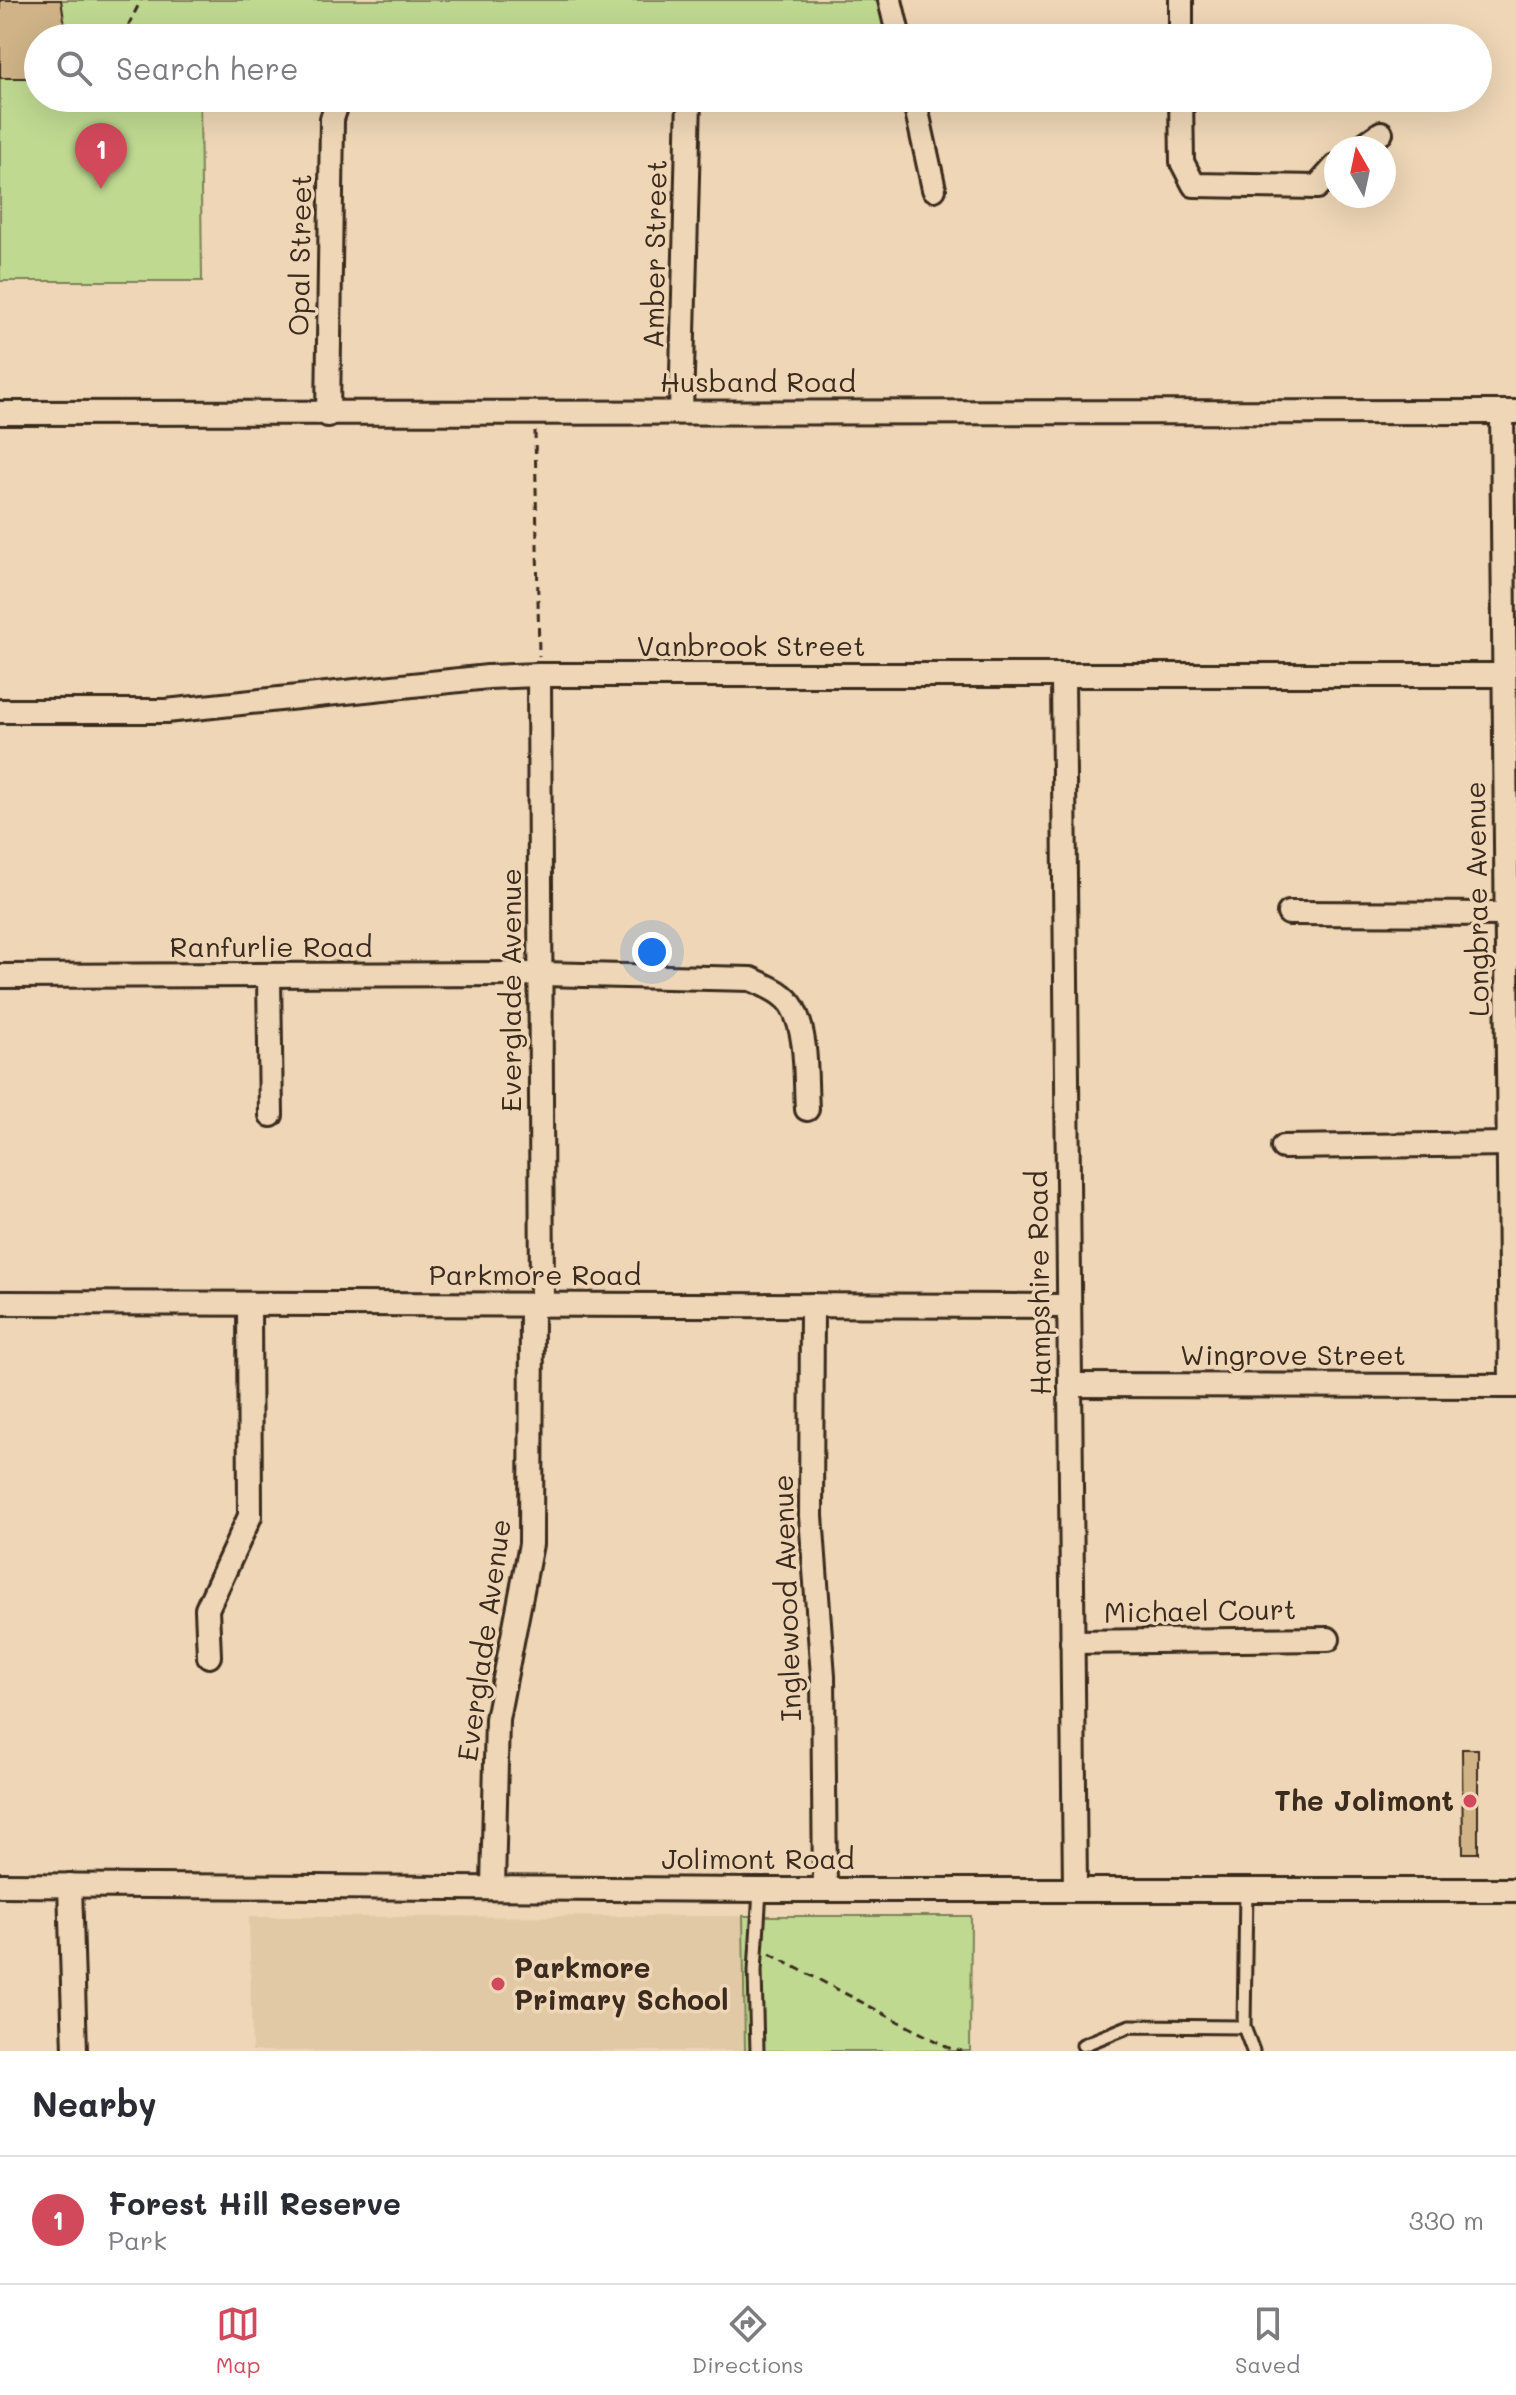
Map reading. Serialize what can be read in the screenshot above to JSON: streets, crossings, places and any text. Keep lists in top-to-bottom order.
{
  "streets": {
    "street": [
      "Amber Street",
      "Opal Street",
      "Husband Road",
      "Vanbrook Street",
      "Longbrae Avenue",
      "Ranfurlie Road",
      "Everglade Avenue",
      "Parkmore Road",
      "Hampshire Road",
      "Wingrove Street",
      "Inglewood Avenue",
      "Michael Court",
      "Jolimont Road"
    ]
  },
  "crossings": [
    ["Amber Street", "Husband Road"],
    ["Opal Street", "Husband Road"],
    ["Husband Road", "Longbrae Avenue"],
    ["Vanbrook Street", "Longbrae Avenue"],
    ["Vanbrook Street", "Everglade Avenue"],
    ["Vanbrook Street", "Hampshire Road"],
    ["Longbrae Avenue", "Wingrove Street"],
    ["Ranfurlie Road", "Everglade Avenue"],
    ["Everglade Avenue", "Parkmore Road"],
    ["Everglade Avenue", "Jolimont Road"],
    ["Parkmore Road", "Hampshire Road"],
    ["Parkmore Road", "Inglewood Avenue"],
    ["Hampshire Road", "Wingrove Street"],
    ["Hampshire Road", "Michael Court"],
    ["Hampshire Road", "Jolimont Road"],
    ["Inglewood Avenue", "Jolimont Road"]
  ],
  "places": ["The Jolimont", "Parkmore Primary School"],
  "north": "top",
  "page": {
    "search": "Search here",
    "pins": "1",
    "heading": "Nearby",
    "list": [
      {
        "mark": "1",
        "name": "Forest Hill Reserve",
        "note": "Park",
        "value": "330 m"
      }
    ],
    "nav": ["Map", "Directions", "Saved"]
  }
}
